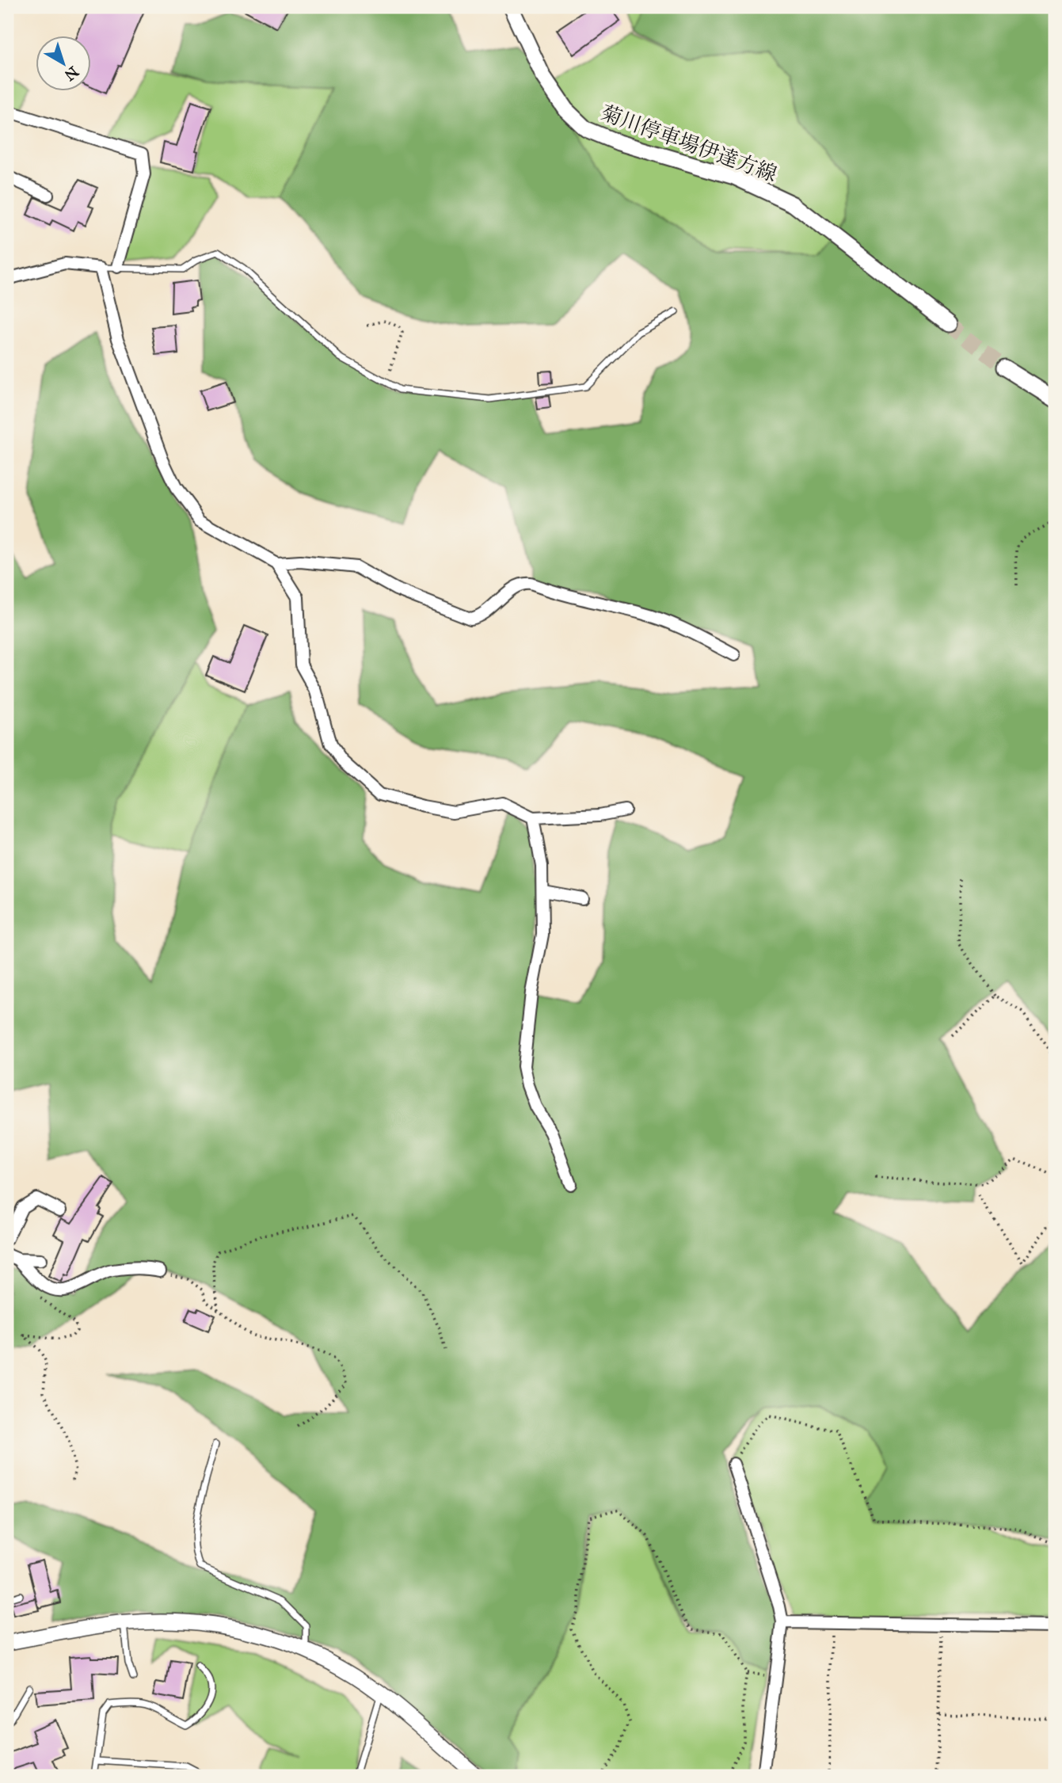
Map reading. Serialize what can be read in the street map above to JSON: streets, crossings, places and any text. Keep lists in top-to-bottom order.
{
  "streets": {
    "main road": ["菊川停車場伊達方線"]
  },
  "north": "bottom right"
}
